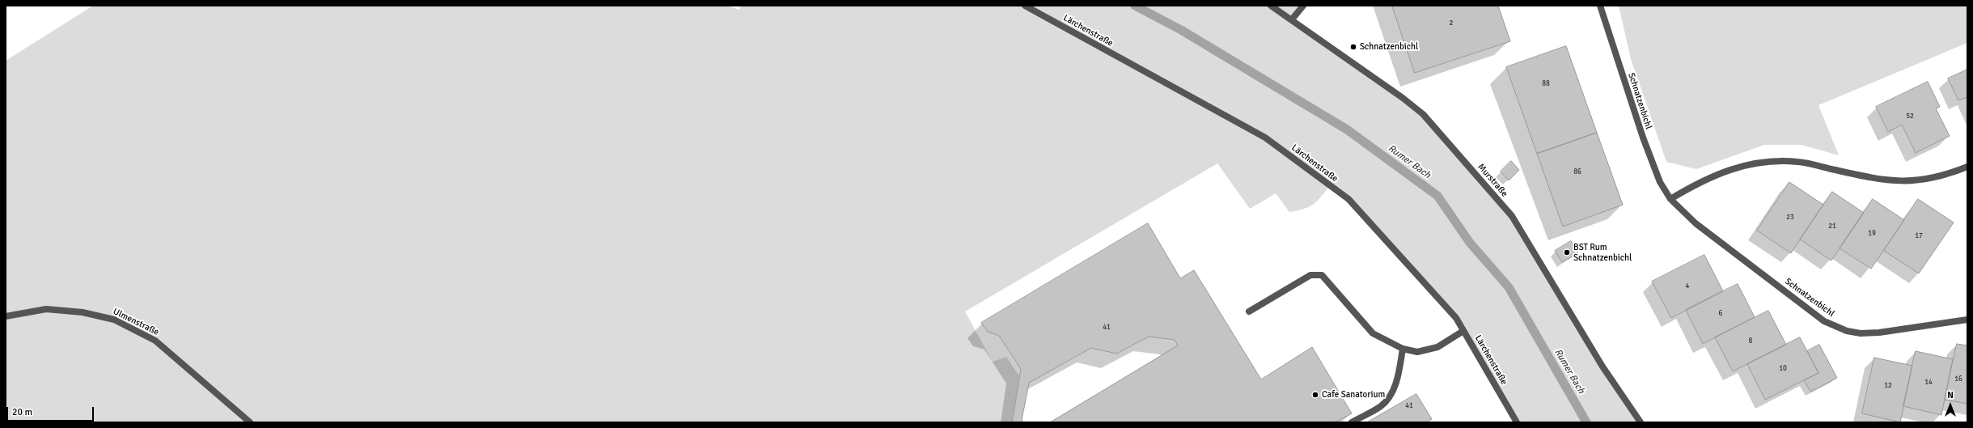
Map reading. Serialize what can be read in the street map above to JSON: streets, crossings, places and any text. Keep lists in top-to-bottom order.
{
  "streets": {
    "street": [
      "Lärchenstraße",
      "Schnatzenbichl",
      "Murstraße",
      "Ulmenstraße"
    ]
  },
  "water": ["Rumer Bach"],
  "places": ["Schnatzenbichl", "BST Rum Schnatzenbichl", "Cafe Sanatorium"],
  "house_numbers": [
    "2",
    "88",
    "52",
    "86",
    "23",
    "21",
    "19",
    "17",
    "4",
    "6",
    "41",
    "8",
    "10",
    "16",
    "14",
    "12",
    "41"
  ],
  "scale_bar": "20 m",
  "north": "top"
}
